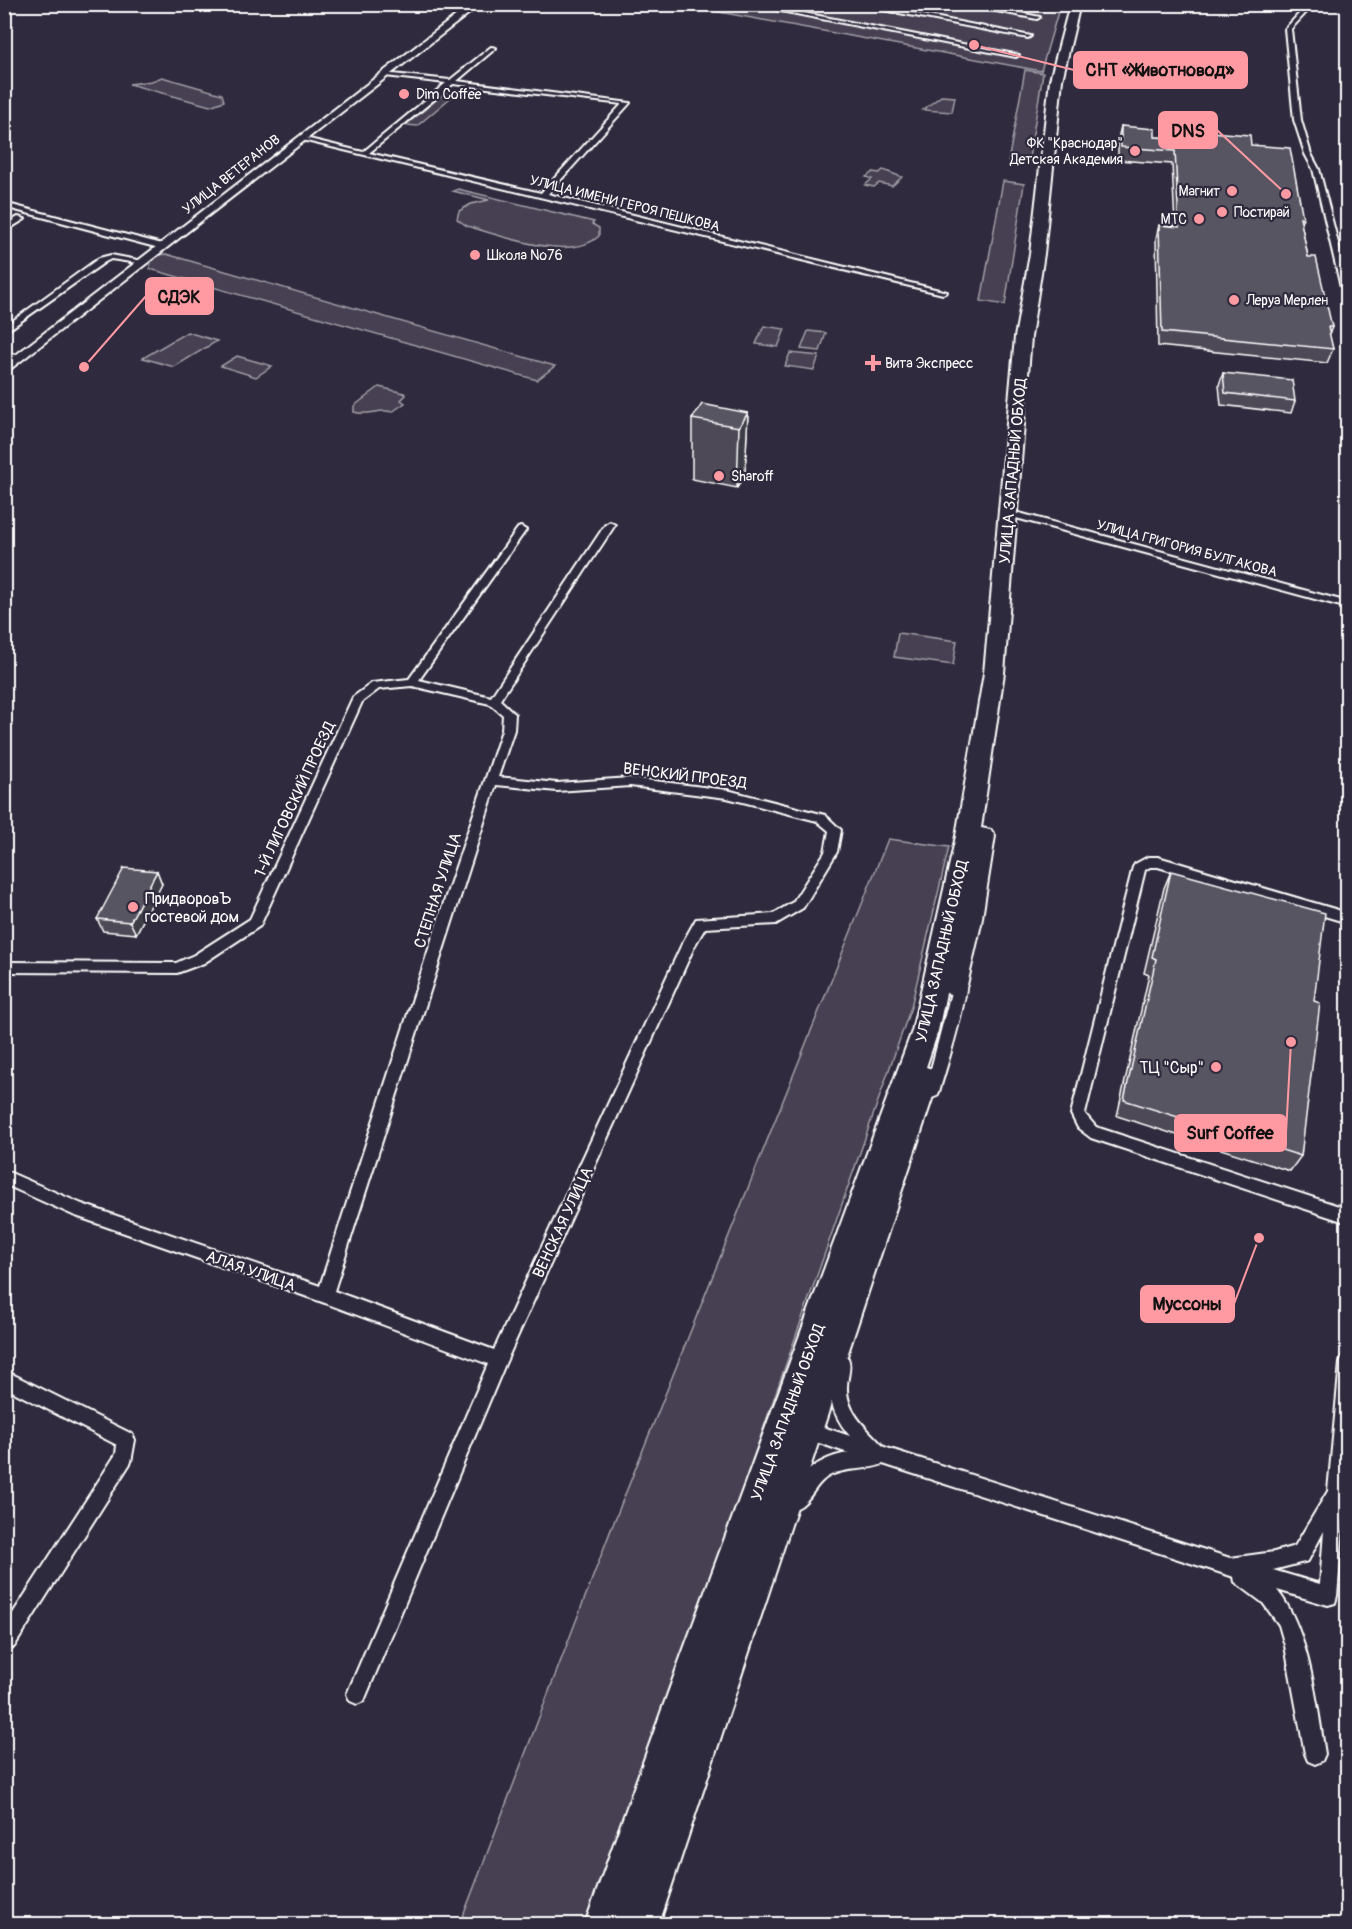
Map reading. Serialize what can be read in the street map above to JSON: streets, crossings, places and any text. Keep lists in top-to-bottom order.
{
  "streets": {
    "highway": ["УЛИЦА ЗАПАДНЫЙ ОБХОД"],
    "street": [
      "УЛИЦА ВЕТЕРАНОВ",
      "УЛИЦА ИМЕНИ ГЕРОЯ ПЕШКОВА",
      "УЛИЦА ГРИГОРИЯ БУЛГАКОВА",
      "ВЕНСКИЙ ПРОЕЗД",
      "1-Й ЛИГОВСКИЙ ПРОЕЗД",
      "СТЕПНАЯ УЛИЦА",
      "ВЕНСКАЯ УЛИЦА",
      "АЛАЯ УЛИЦА"
    ]
  },
  "crossings": [
    ["УЛИЦА ВЕТЕРАНОВ", "УЛИЦА ИМЕНИ ГЕРОЯ ПЕШКОВА"],
    ["УЛИЦА ЗАПАДНЫЙ ОБХОД", "УЛИЦА ГРИГОРИЯ БУЛГАКОВА"],
    ["ВЕНСКИЙ ПРОЕЗД", "СТЕПНАЯ УЛИЦА"],
    ["ВЕНСКИЙ ПРОЕЗД", "ВЕНСКАЯ УЛИЦА"],
    ["1-Й ЛИГОВСКИЙ ПРОЕЗД", "СТЕПНАЯ УЛИЦА"],
    ["СТЕПНАЯ УЛИЦА", "АЛАЯ УЛИЦА"],
    ["ВЕНСКАЯ УЛИЦА", "АЛАЯ УЛИЦА"]
  ],
  "places": {
    "other": [
      "СНТ «Животновод»",
      "Dim Coffee",
      "ФК \"Краснодар\" Детская Академия",
      "Магнит",
      "DNS",
      "Постирай",
      "МТС",
      "Школа №76",
      "Леруа Мерлен",
      "СДЭК",
      "Sharoff",
      "ПридворовЪ гостевой дом",
      "Surf Coffee",
      "ТЦ \"Сыр\"",
      "Муссоны"
    ],
    "health": ["Вита Экспресс"]
  }
}
